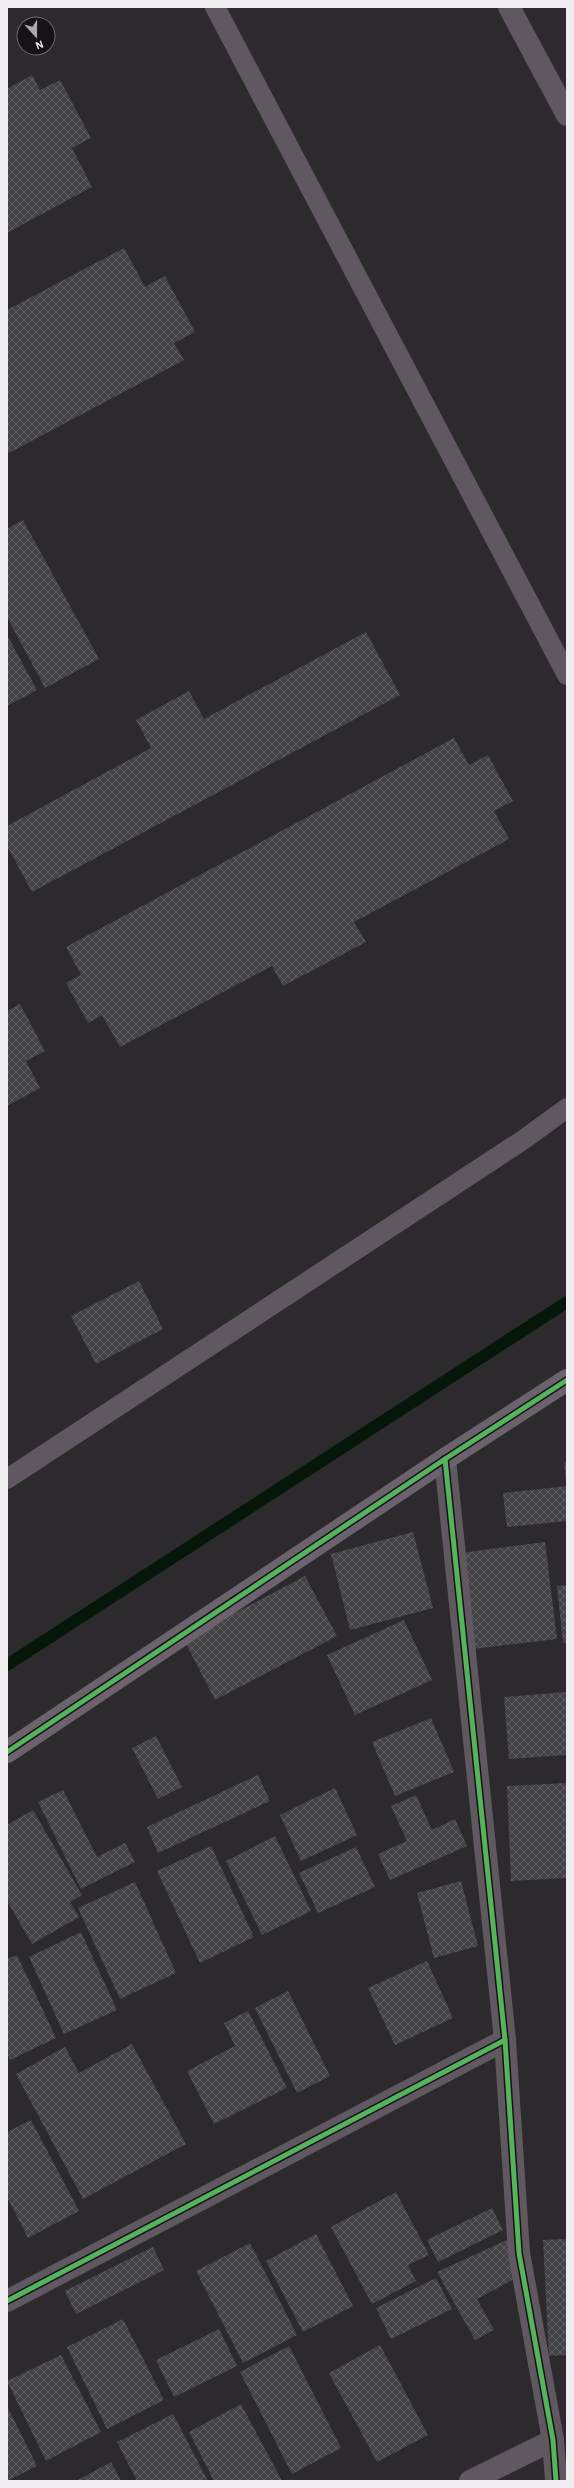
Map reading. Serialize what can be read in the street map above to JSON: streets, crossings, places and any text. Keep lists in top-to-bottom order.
{
  "north": "bottom"
}
